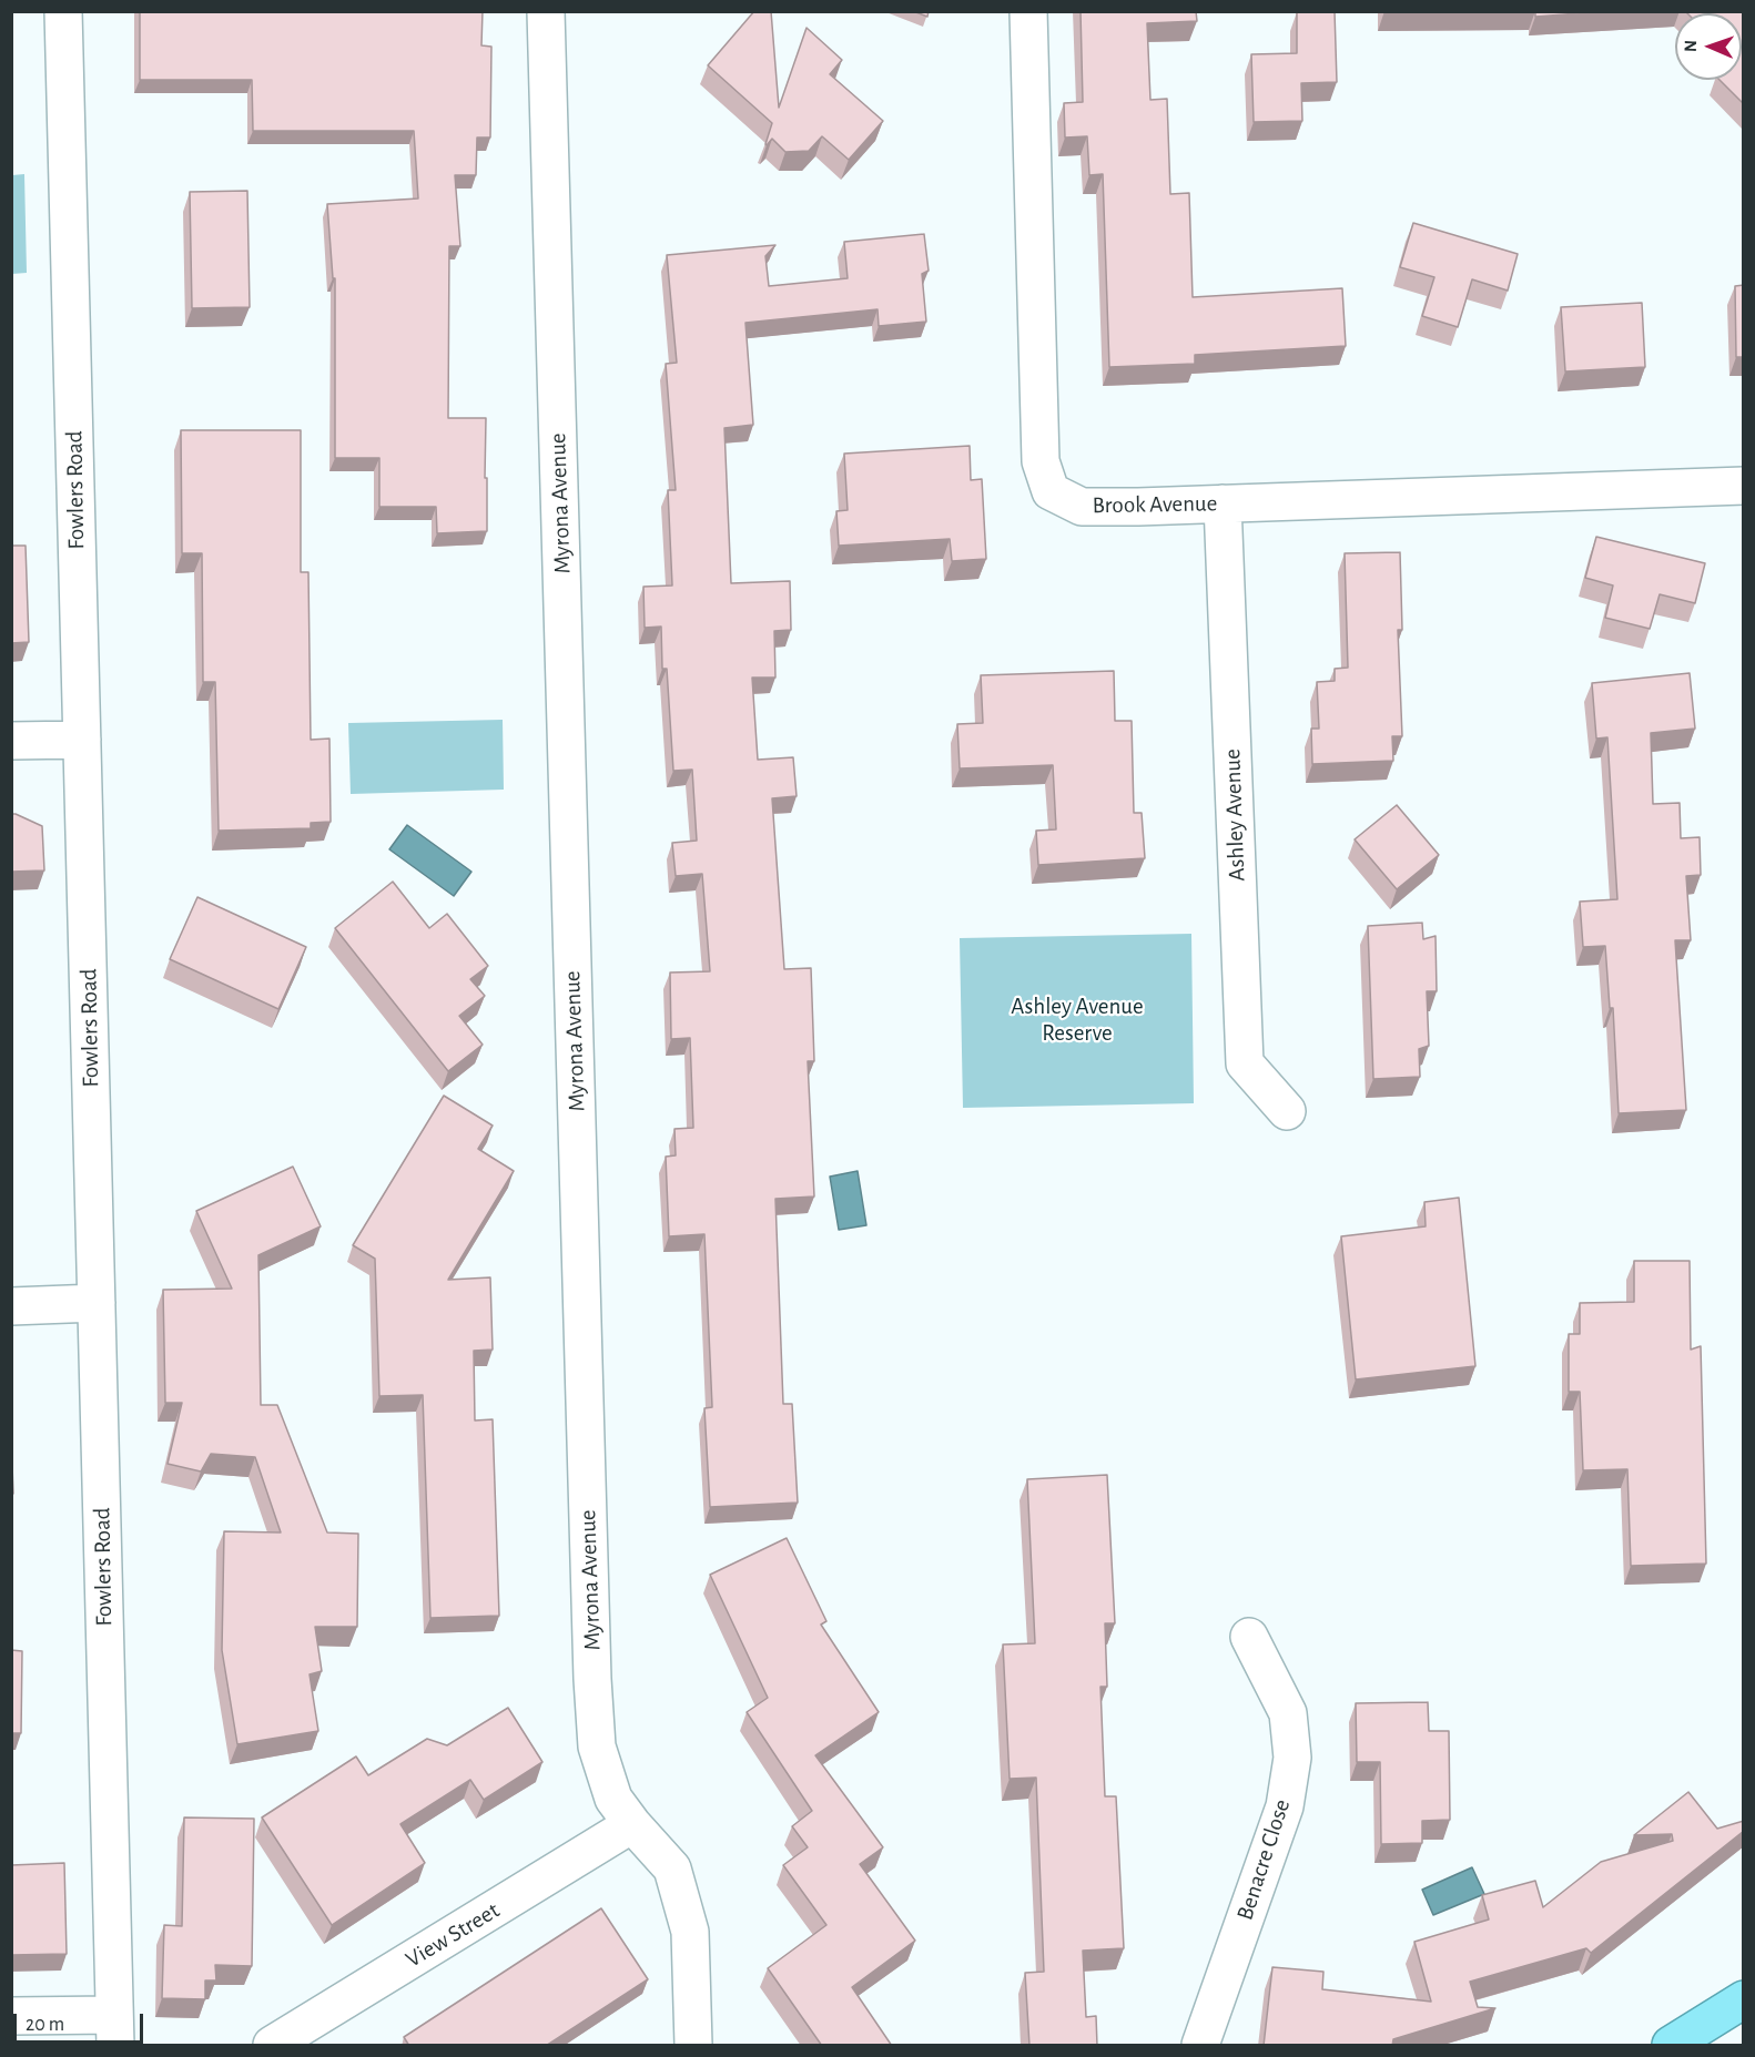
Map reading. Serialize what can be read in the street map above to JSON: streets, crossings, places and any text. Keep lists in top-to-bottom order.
{
  "streets": {
    "street": [
      "Fowlers Road",
      "Myrona Avenue",
      "Brook Avenue",
      "Ashley Avenue",
      "Benacre Close",
      "View Street"
    ]
  },
  "crossings": [
    ["Myrona Avenue", "View Street"],
    ["Brook Avenue", "Ashley Avenue"]
  ],
  "parks": ["Ashley Avenue Reserve"],
  "scale_bar": "20 m",
  "north": "left"
}
